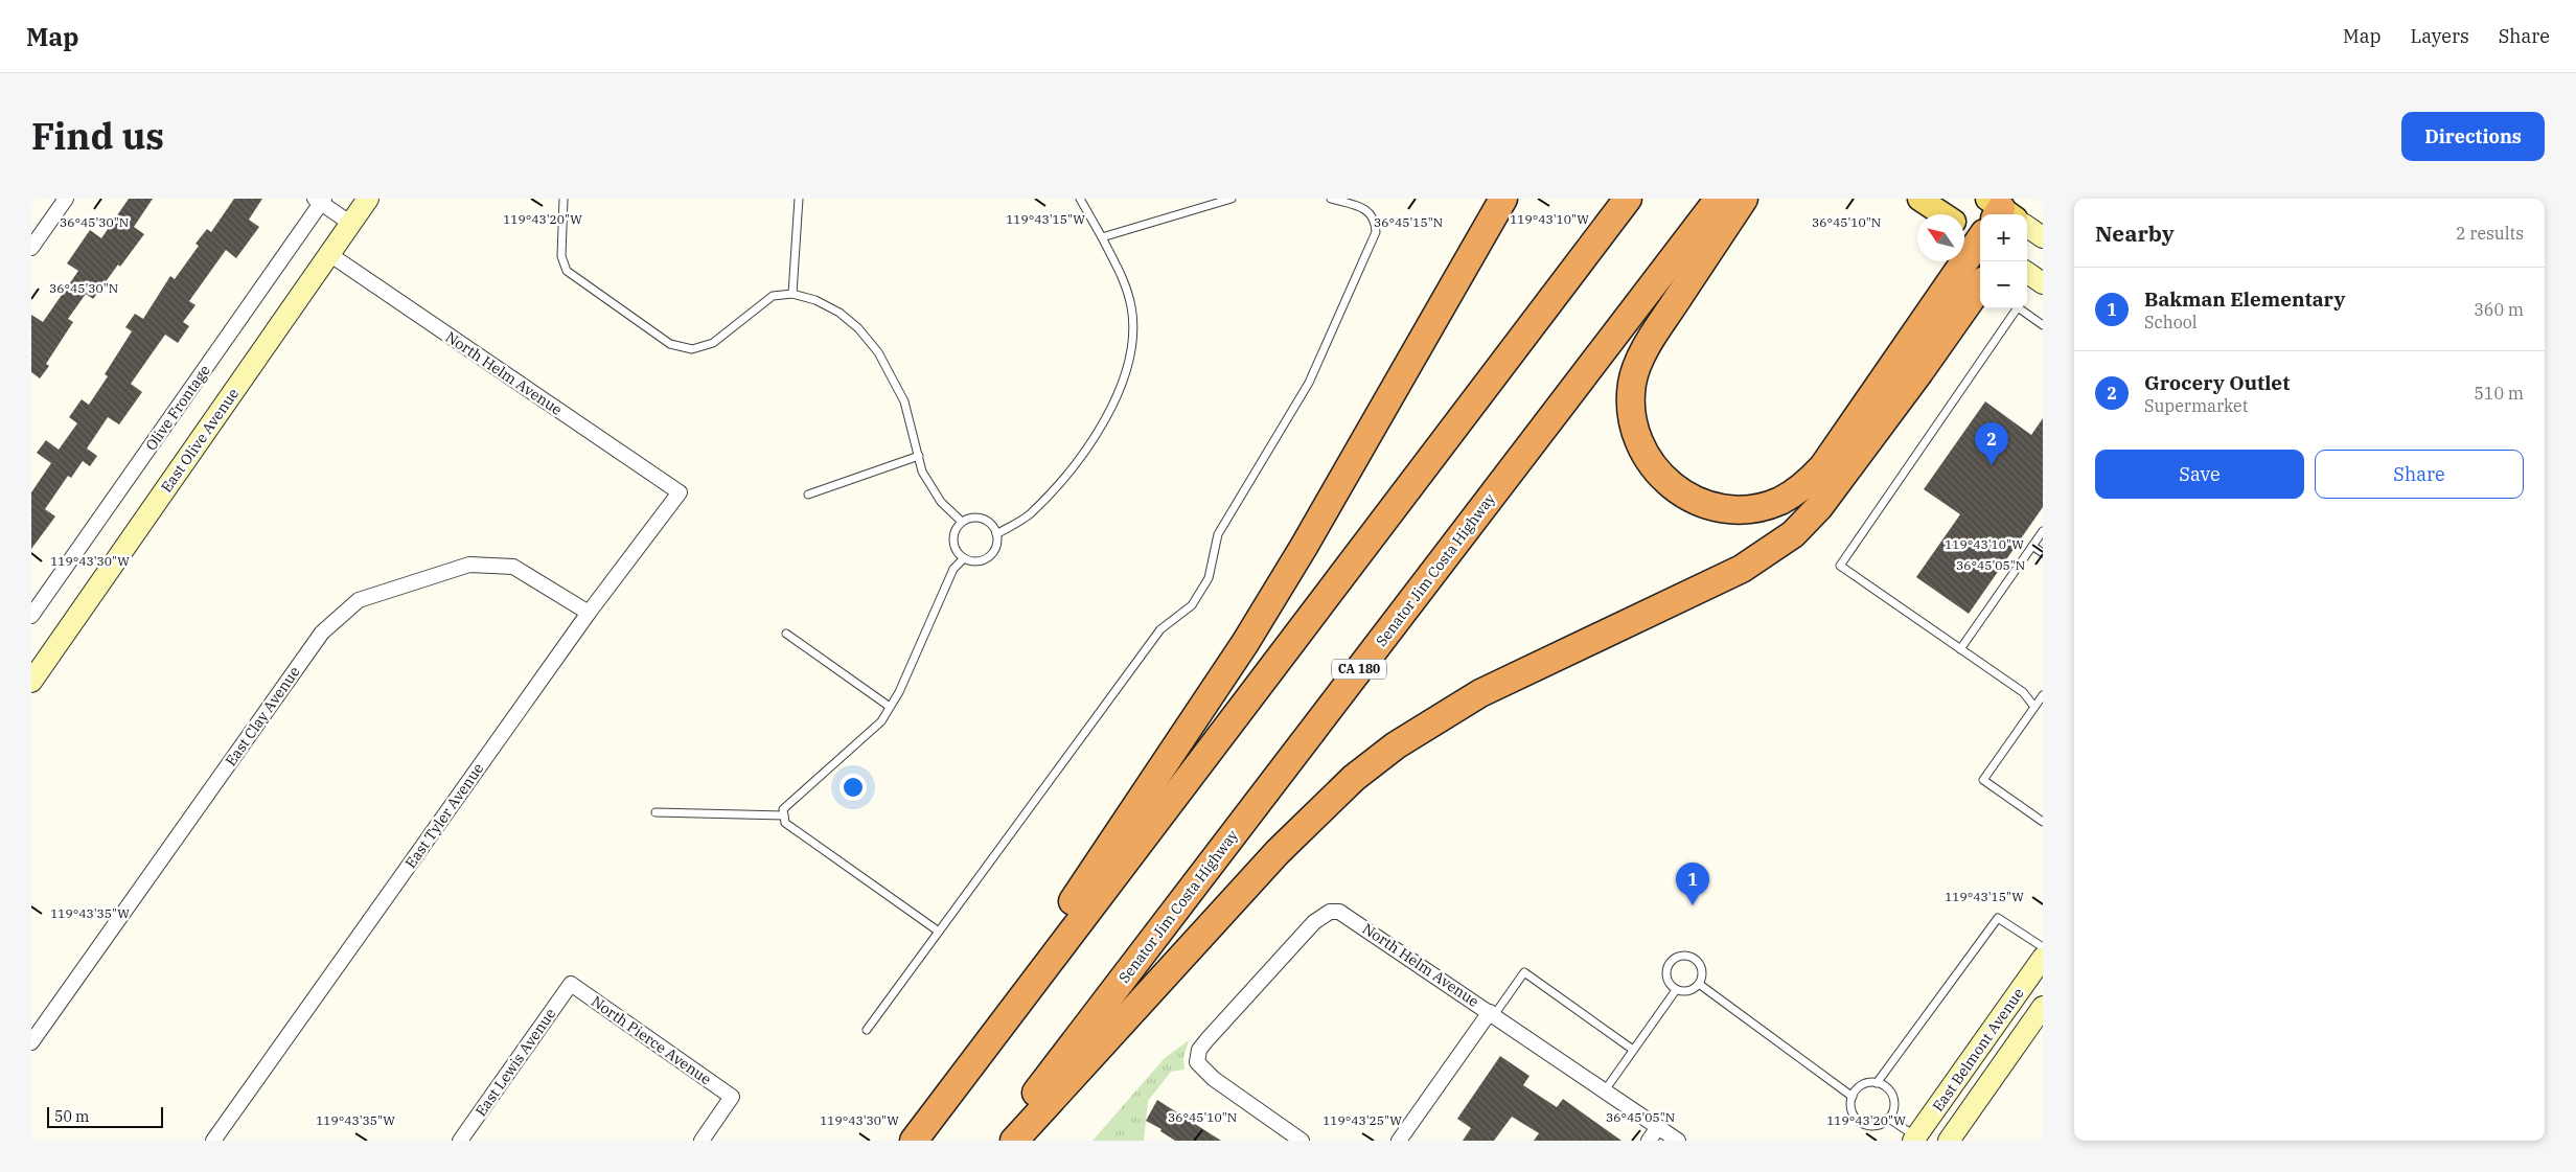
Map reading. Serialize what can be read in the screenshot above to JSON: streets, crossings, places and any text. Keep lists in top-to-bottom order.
{
  "streets": {
    "highway": ["Senator Jim Costa Highway", "CA 180"],
    "main road": ["East Olive Avenue", "East Belmont Avenue"],
    "street": [
      "North Helm Avenue",
      "Olive Frontage",
      "East Clay Avenue",
      "East Tyler Avenue",
      "North Pierce Avenue",
      "East Lewis Avenue"
    ]
  },
  "crossings": [
    ["North Helm Avenue", "East Olive Avenue"],
    ["North Helm Avenue", "East Tyler Avenue"],
    ["East Clay Avenue", "East Tyler Avenue"],
    ["North Pierce Avenue", "East Lewis Avenue"]
  ],
  "scale_bar": "50 m",
  "north": "top left",
  "page": {
    "header": "Map",
    "nav": ["Map", "Layers", "Share"],
    "title": "Find us",
    "buttons": [
      "Directions",
      ["Save", "Share"]
    ],
    "heading": ["Nearby", "2 results"],
    "map_buttons": ["+", "−"],
    "list": [
      {
        "mark": "1",
        "name": "Bakman Elementary",
        "note": "School",
        "value": "360 m"
      },
      {
        "mark": "2",
        "name": "Grocery Outlet",
        "note": "Supermarket",
        "value": "510 m"
      }
    ],
    "pins": ["2", "1"],
    "scale": "50 m"
  },
  "coordinates": [
    "119°43'20\"W",
    "119°43'15\"W",
    "119°43'10\"W",
    "36°45'30\"N",
    "36°45'15\"N",
    "36°45'10\"N",
    "119°43'30\"W",
    "36°45'05\"N",
    "119°43'35\"W",
    "119°43'25\"W"
  ]
}
